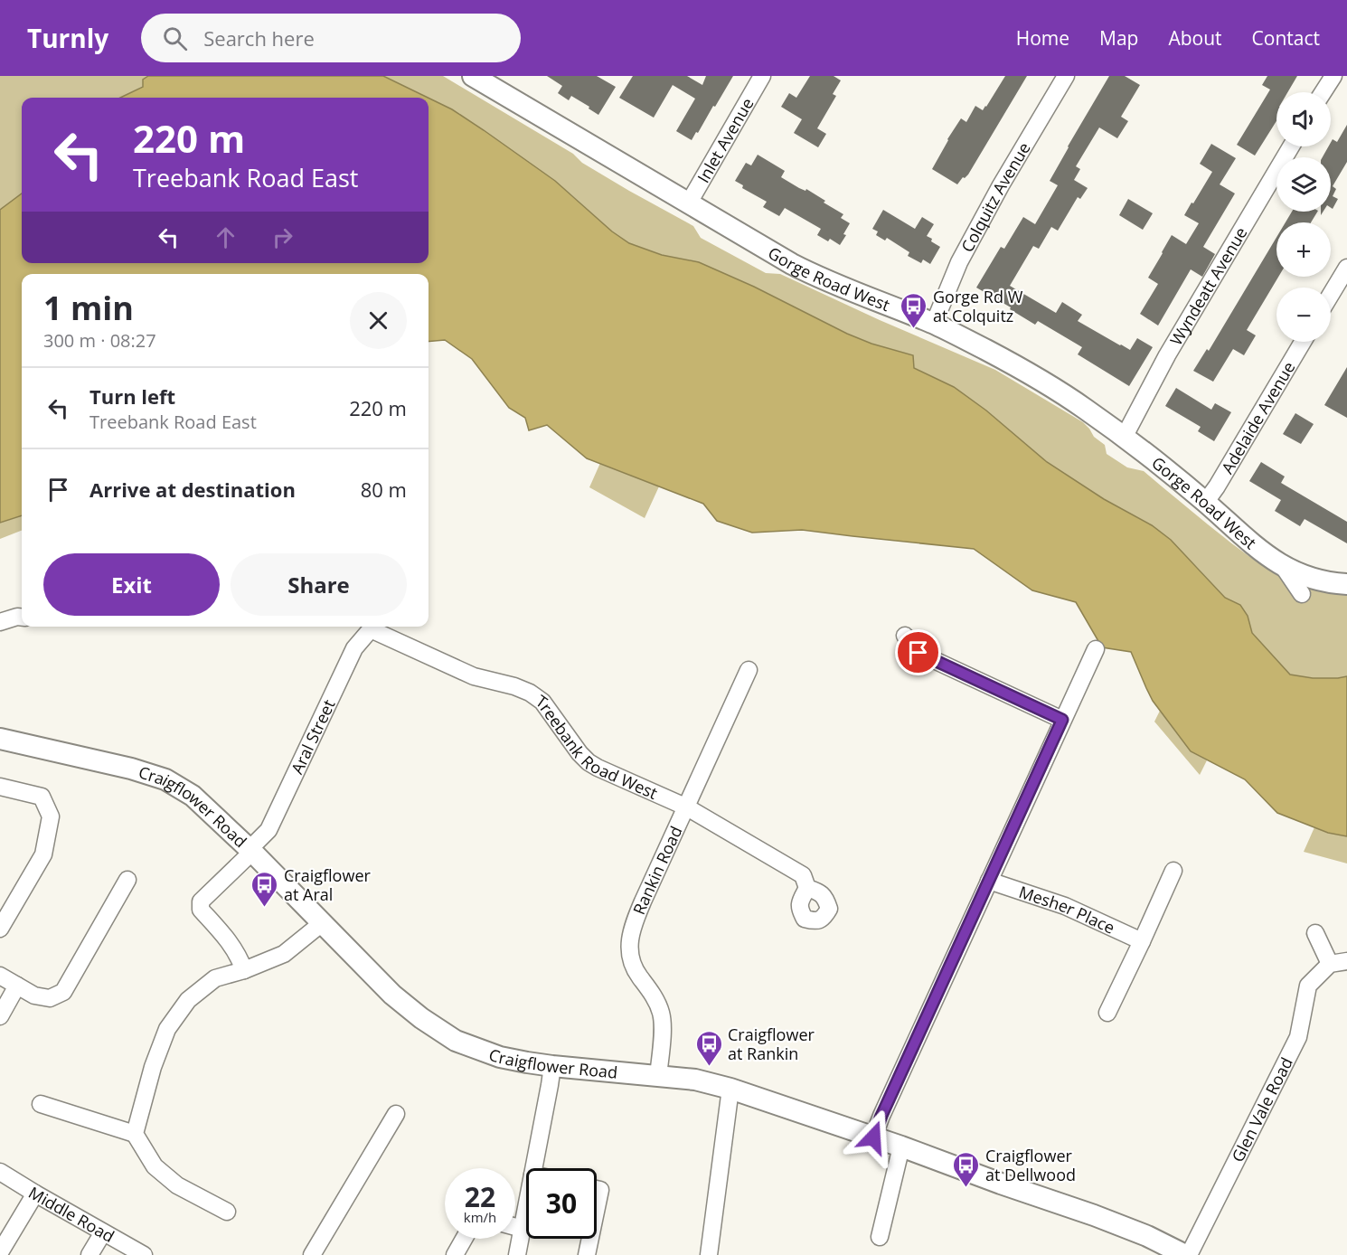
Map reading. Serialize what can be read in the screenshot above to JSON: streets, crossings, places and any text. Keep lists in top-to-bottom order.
{
  "streets": {
    "main road": ["Gorge Road West", "Craigflower Road"],
    "street": [
      "Inlet Avenue",
      "Colquitz Avenue",
      "Wyndeatt Avenue",
      "Adelaide Avenue",
      "Aral Street",
      "Treebank Road West",
      "Rankin Road",
      "Mesher Place",
      "Glen Vale Road",
      "Middle Road"
    ]
  },
  "crossings": [
    ["Inlet Avenue", "Gorge Road West"],
    ["Colquitz Avenue", "Gorge Road West"],
    ["Gorge Road West", "Wyndeatt Avenue"],
    ["Gorge Road West", "Adelaide Avenue"],
    ["Aral Street", "Craigflower Road"],
    ["Treebank Road West", "Rankin Road"],
    ["Craigflower Road", "Rankin Road"],
    ["Craigflower Road", "Glen Vale Road"]
  ],
  "places": {
    "bus stop": [
      "Gorge Rd W at Colquitz",
      "Craigflower at Aral",
      "Craigflower at Rankin",
      "Craigflower at Dellwood"
    ]
  },
  "page": {
    "header": "Turnly",
    "search": "Search here",
    "nav": [
      "Home",
      "Map",
      "About",
      "Contact"
    ],
    "map_buttons": ["+", "−"],
    "turn": ["220 m", "Treebank Road East"],
    "heading": ["1 min", "300 m · 08:27"],
    "list": [
      {
        "name": "Turn left",
        "note": "Treebank Road East",
        "value": "220 m"
      },
      {
        "name": "Arrive at destination",
        "value": "80 m"
      }
    ],
    "buttons": ["Exit", "Share"],
    "speed": "22 km/h",
    "limit": "30"
  }
}
